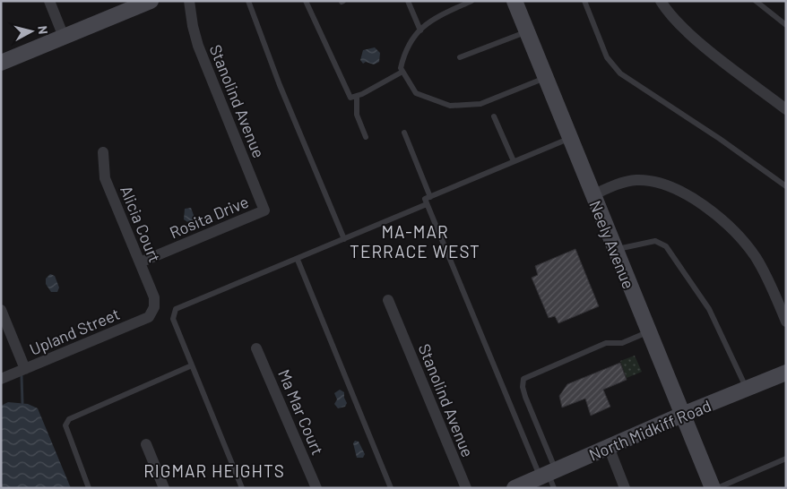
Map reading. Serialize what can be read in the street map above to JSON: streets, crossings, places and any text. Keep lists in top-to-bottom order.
{
  "streets": {
    "street": [
      "Stanolind Avenue",
      "Rosita Drive",
      "Alicia Court",
      "Neely Avenue",
      "Upland Street",
      "Ma Mar Court",
      "North Midkiff Road"
    ]
  },
  "crossings": [
    ["Stanolind Avenue", "Rosita Drive"],
    ["Rosita Drive", "Alicia Court"],
    ["Alicia Court", "Upland Street"],
    ["Neely Avenue", "North Midkiff Road"]
  ],
  "districts": ["MA-MAR TERRACE WEST", "RIGMAR HEIGHTS"],
  "north": "right"
}
